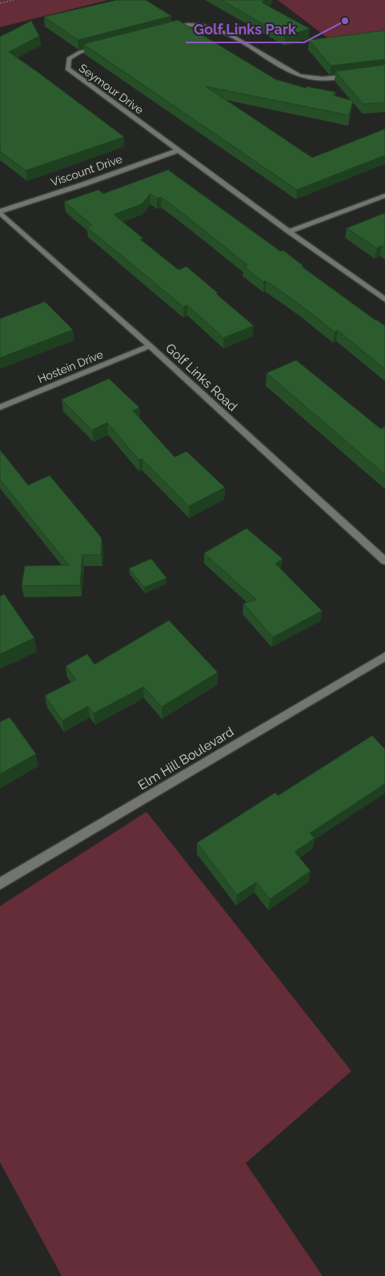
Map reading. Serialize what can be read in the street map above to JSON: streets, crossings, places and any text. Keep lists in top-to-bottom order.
{
  "streets": {
    "street": [
      "Seymour Drive",
      "Viscount Drive",
      "Hostein Drive",
      "Golf Links Road",
      "Elm Hill Boulevard"
    ]
  },
  "crossings": [
    ["Seymour Drive", "Viscount Drive"],
    ["Viscount Drive", "Golf Links Road"],
    ["Hostein Drive", "Golf Links Road"]
  ],
  "places": ["Golf Links Park"]
}
